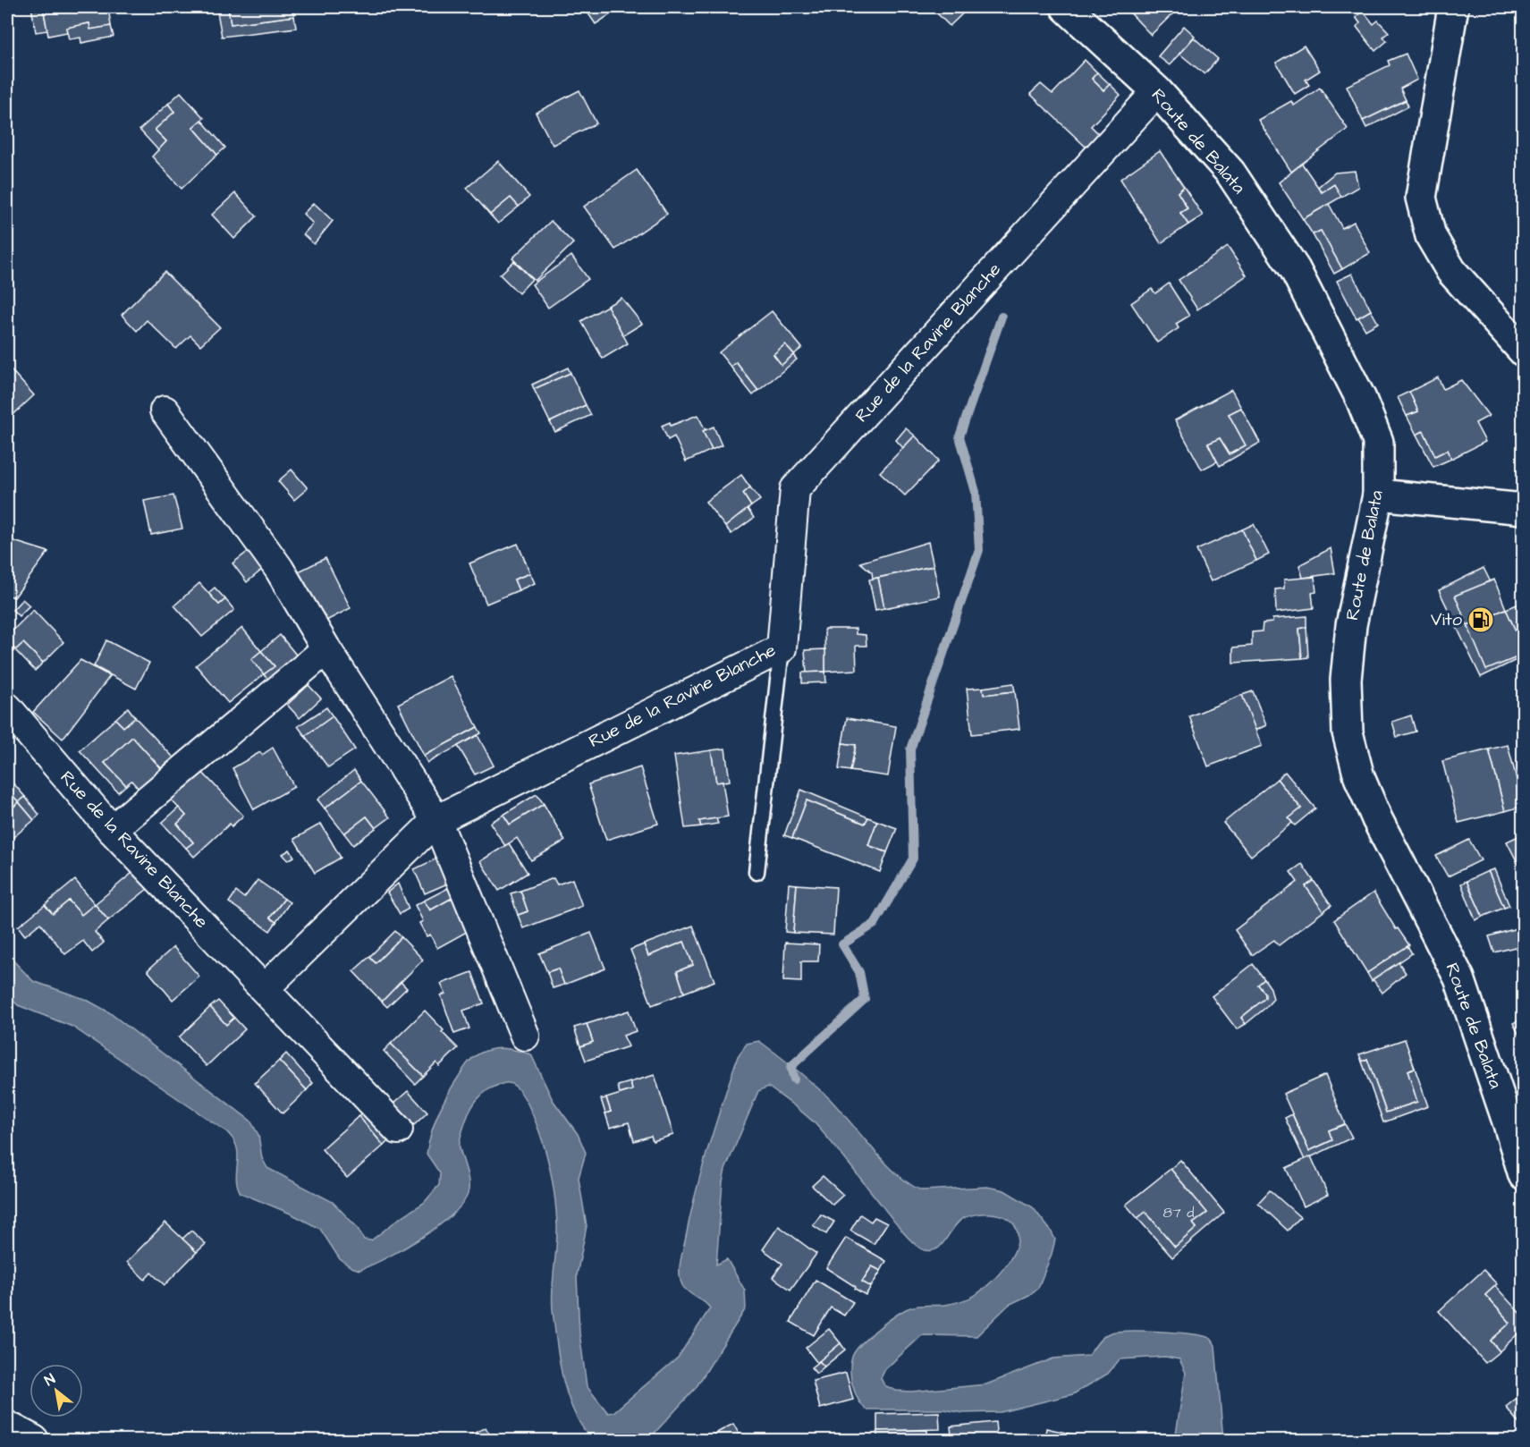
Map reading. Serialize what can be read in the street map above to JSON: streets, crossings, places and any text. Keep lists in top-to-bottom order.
{
  "streets": {
    "main road": ["Route de Balata"],
    "street": ["Rue de la Ravine Blanche"]
  },
  "crossings": [
    ["Route de Balata", "Rue de la Ravine Blanche"]
  ],
  "places": {
    "fuel station": ["Vito"]
  },
  "house_numbers": ["87 d"],
  "north": "top left"
}
